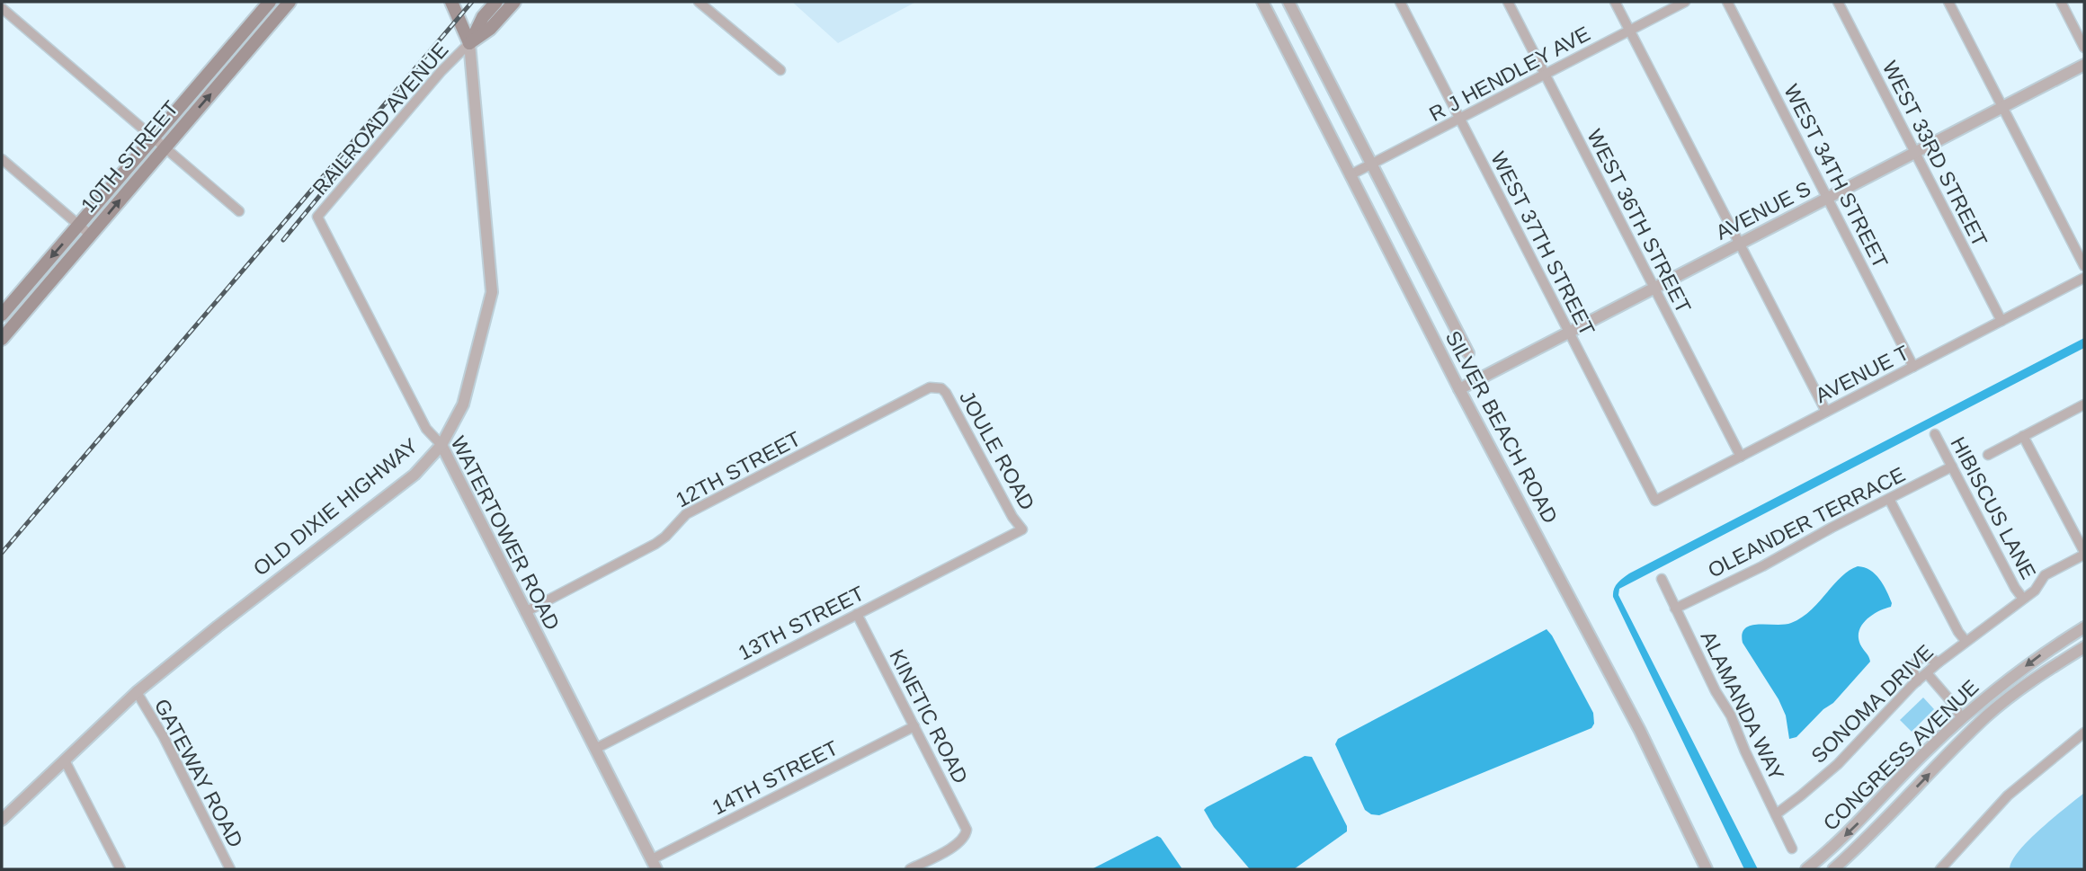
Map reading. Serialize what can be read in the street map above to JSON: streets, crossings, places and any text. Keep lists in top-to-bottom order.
{
  "streets": {
    "main road": ["10TH STREET"],
    "street": [
      "R J HENDLEY AVE",
      "RAILROAD AVENUE",
      "WEST 33RD STREET",
      "WEST 34TH STREET",
      "AVENUE S",
      "WEST 36TH STREET",
      "WEST 37TH STREET",
      "AVENUE T",
      "SILVER BEACH ROAD",
      "JOULE ROAD",
      "12TH STREET",
      "OLD DIXIE HIGHWAY",
      "HIBISCUS LANE",
      "OLEANDER TERRACE",
      "WATERTOWER ROAD",
      "13TH STREET",
      "SONOMA DRIVE",
      "ALAMANDA WAY",
      "KINETIC ROAD",
      "CONGRESS AVENUE",
      "GATEWAY ROAD",
      "14TH STREET"
    ]
  },
  "crossings": [
    ["R J HENDLEY AVE", "WEST 36TH STREET"],
    ["R J HENDLEY AVE", "WEST 37TH STREET"],
    ["R J HENDLEY AVE", "SILVER BEACH ROAD"],
    ["RAILROAD AVENUE", "OLD DIXIE HIGHWAY"],
    ["RAILROAD AVENUE", "WATERTOWER ROAD"],
    ["WEST 33RD STREET", "AVENUE S"],
    ["WEST 33RD STREET", "AVENUE T"],
    ["WEST 34TH STREET", "AVENUE S"],
    ["WEST 34TH STREET", "AVENUE T"],
    ["AVENUE S", "WEST 36TH STREET"],
    ["AVENUE S", "WEST 37TH STREET"],
    ["AVENUE S", "SILVER BEACH ROAD"],
    ["WEST 36TH STREET", "AVENUE T"],
    ["WEST 37TH STREET", "AVENUE T"],
    ["JOULE ROAD", "12TH STREET"],
    ["JOULE ROAD", "13TH STREET"],
    ["12TH STREET", "WATERTOWER ROAD"],
    ["OLD DIXIE HIGHWAY", "WATERTOWER ROAD"],
    ["OLD DIXIE HIGHWAY", "GATEWAY ROAD"],
    ["HIBISCUS LANE", "OLEANDER TERRACE"],
    ["HIBISCUS LANE", "SONOMA DRIVE"],
    ["OLEANDER TERRACE", "ALAMANDA WAY"],
    ["WATERTOWER ROAD", "13TH STREET"],
    ["WATERTOWER ROAD", "14TH STREET"],
    ["13TH STREET", "KINETIC ROAD"],
    ["SONOMA DRIVE", "ALAMANDA WAY"],
    ["KINETIC ROAD", "14TH STREET"]
  ]
}
